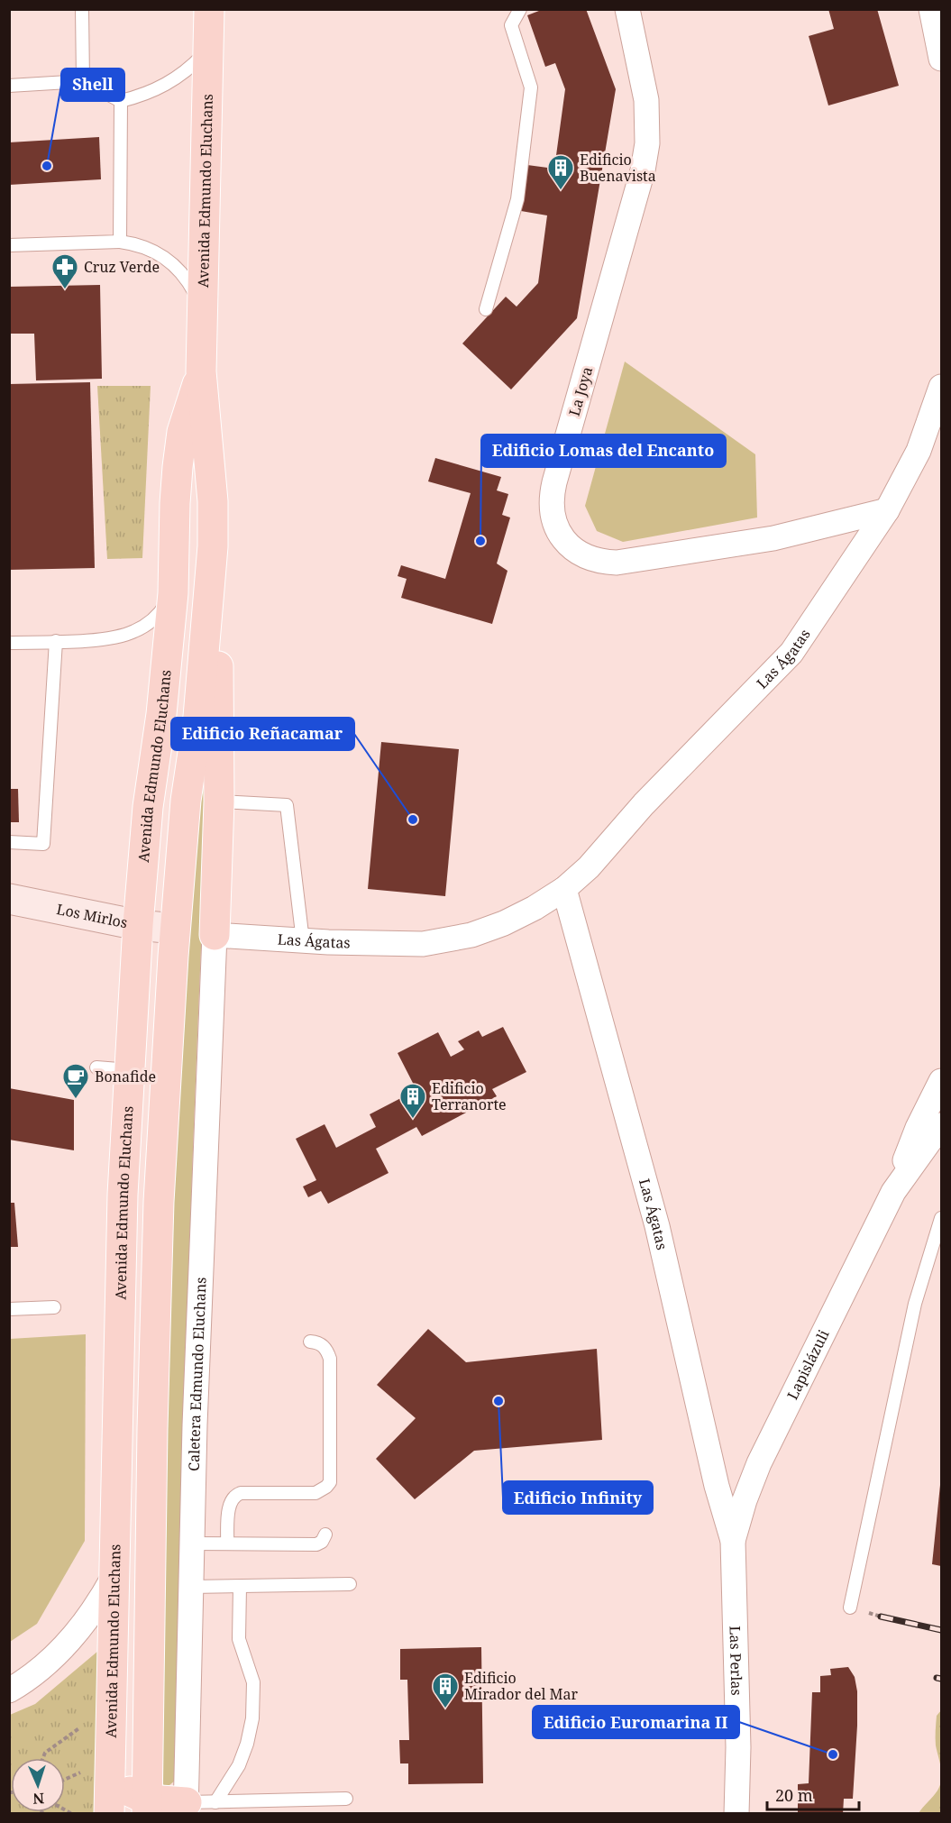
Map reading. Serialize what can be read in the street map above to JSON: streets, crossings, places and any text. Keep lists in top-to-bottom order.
{
  "streets": {
    "main road": ["Avenida Edmundo Eluchans"],
    "street": [
      "La Joya",
      "Las Ágatas",
      "Los Mirlos",
      "Lapislázuli",
      "Caletera Edmundo Eluchans",
      "Las Perlas"
    ]
  },
  "crossings": [
    ["Avenida Edmundo Eluchans", "Los Mirlos"],
    ["La Joya", "Las Ágatas"],
    ["Las Ágatas", "Lapislázuli"],
    ["Las Ágatas", "Caletera Edmundo Eluchans"],
    ["Las Ágatas", "Las Perlas"],
    ["Lapislázuli", "Las Perlas"]
  ],
  "places": {
    "other": [
      "Shell",
      "Edificio Lomas del Encanto",
      "Edificio Reñacamar",
      "Edificio Infinity",
      "Edificio Euromarina II"
    ],
    "building": ["Edificio Buenavista", "Edificio Terranorte", "Edificio Mirador del Mar"],
    "pharmacy": ["Cruz Verde"],
    "cafe": ["Bonafide"]
  },
  "scale_bar": "20 m",
  "north": "bottom"
}
